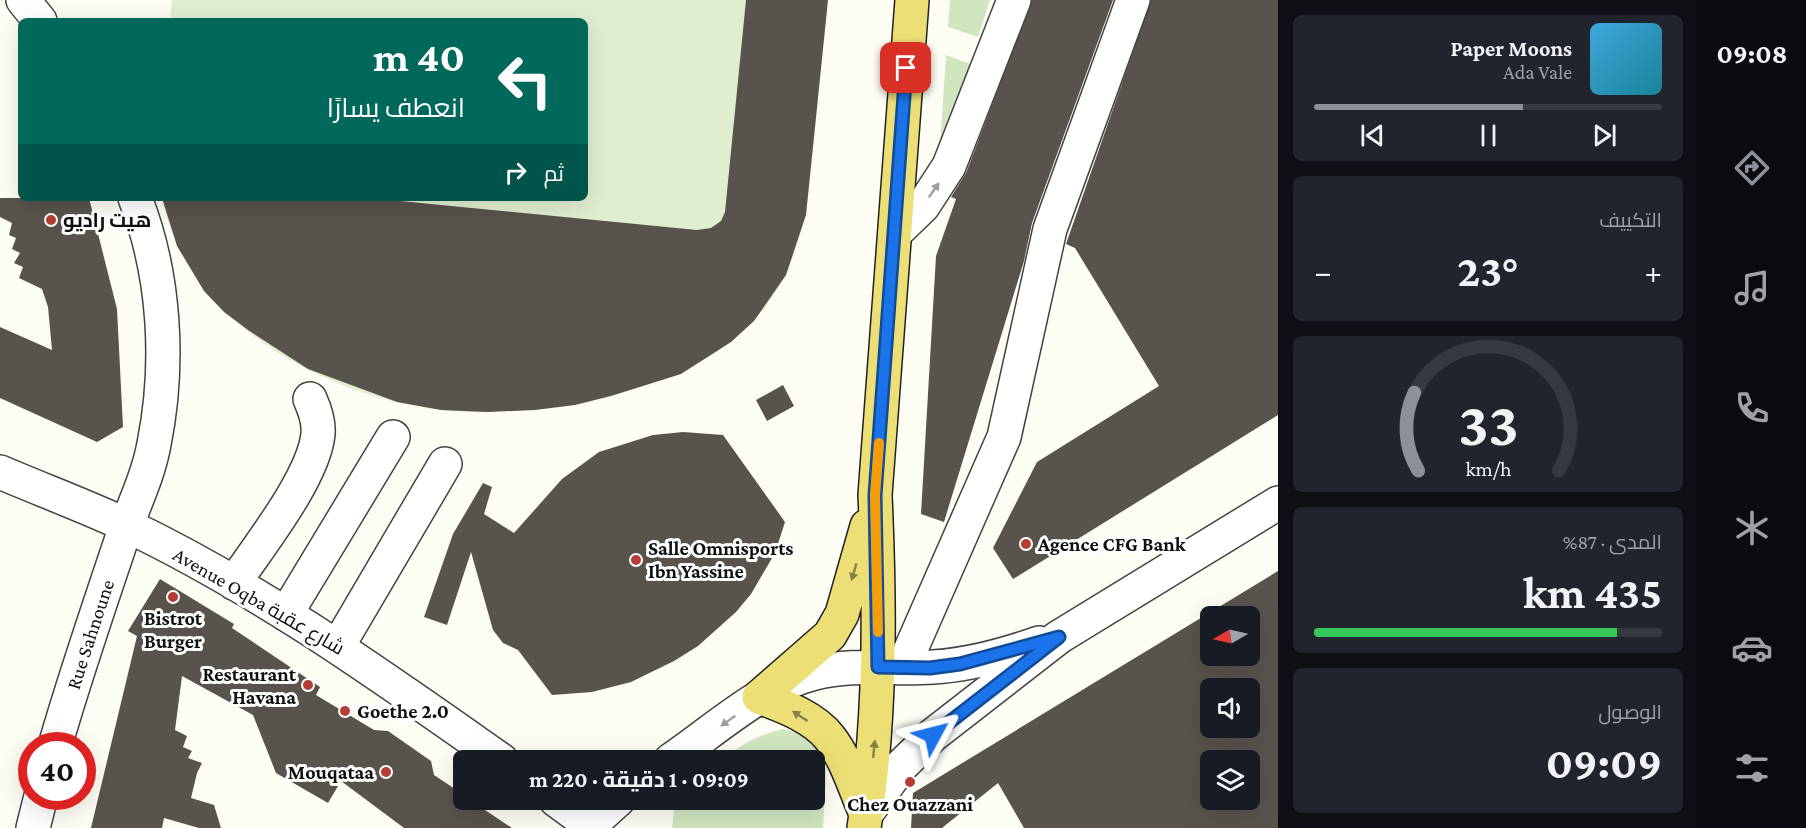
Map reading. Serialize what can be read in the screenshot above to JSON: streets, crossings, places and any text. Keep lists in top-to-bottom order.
{
  "streets": {
    "street": ["Avenue Oqba شارع عقبة", "Rue Sahnoune"]
  },
  "crossings": [
    ["Avenue Oqba شارع عقبة", "Rue Sahnoune"]
  ],
  "places": [
    "هيت راديو",
    "Agence CFG Bank",
    "Salle Omnisports Ibn Yassine",
    "Bistrot Burger",
    "Restaurant Havana",
    "Goethe 2.0",
    "Mouqataa",
    "Chez Ouazzani"
  ],
  "north": "left",
  "page": {
    "tabs": "09:08",
    "turn": ["40 m", "انعطف يسارًا"],
    "song": ["Paper Moons", "Ada Vale"],
    "then": "ثم",
    "tile": [
      "التكييف",
      ["المدى · 87%", "435 km"],
      ["الوصول", "09:09"]
    ],
    "heat": ["−", "23°", "+"],
    "limit": "40",
    "trip": "09:09 · 1 دقيقة · 220 m",
    "gauge": ["33", "km/h"]
  }
}
